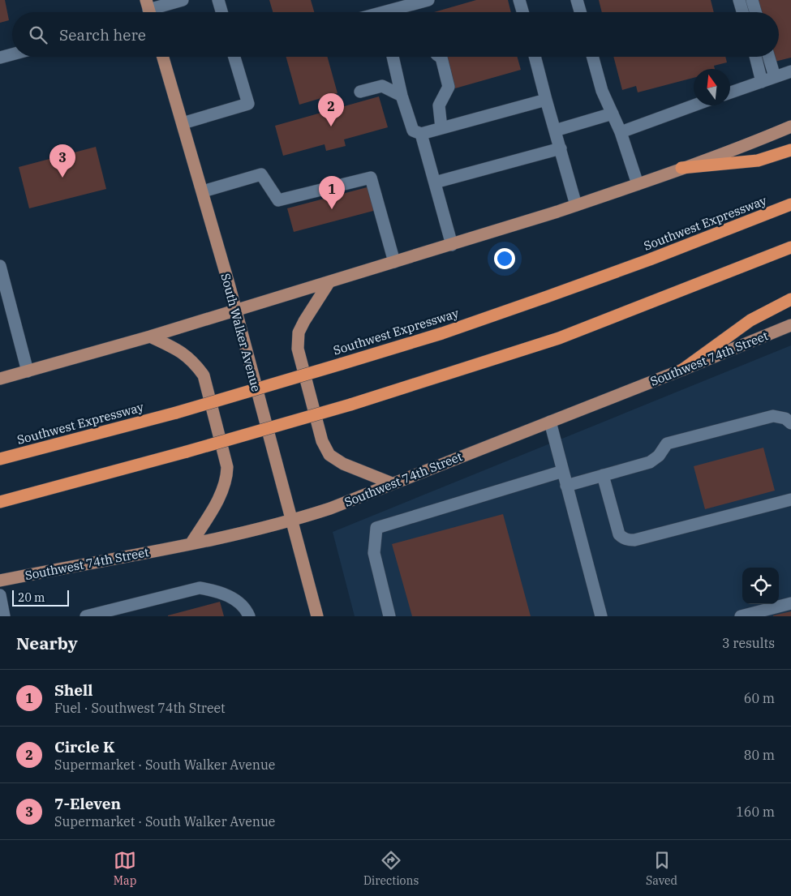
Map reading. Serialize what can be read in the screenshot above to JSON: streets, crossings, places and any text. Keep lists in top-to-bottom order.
{
  "streets": {
    "highway": ["Southwest Expressway"],
    "main road": ["South Walker Avenue", "Southwest 74th Street"]
  },
  "crossings": [
    ["South Walker Avenue", "Southwest 74th Street"]
  ],
  "scale_bar": "20 m",
  "north": "top",
  "page": {
    "search": "Search here",
    "pins": ["2", "3", "1"],
    "scale": "20 m",
    "heading": ["Nearby", "3 results"],
    "list": [
      {
        "mark": "1",
        "name": "Shell",
        "note": "Fuel · Southwest 74th Street",
        "value": "60 m"
      },
      {
        "mark": "2",
        "name": "Circle K",
        "note": "Supermarket · South Walker Avenue",
        "value": "80 m"
      },
      {
        "mark": "3",
        "name": "7-Eleven",
        "note": "Supermarket · South Walker Avenue",
        "value": "160 m"
      }
    ],
    "nav": ["Map", "Directions", "Saved"]
  }
}
